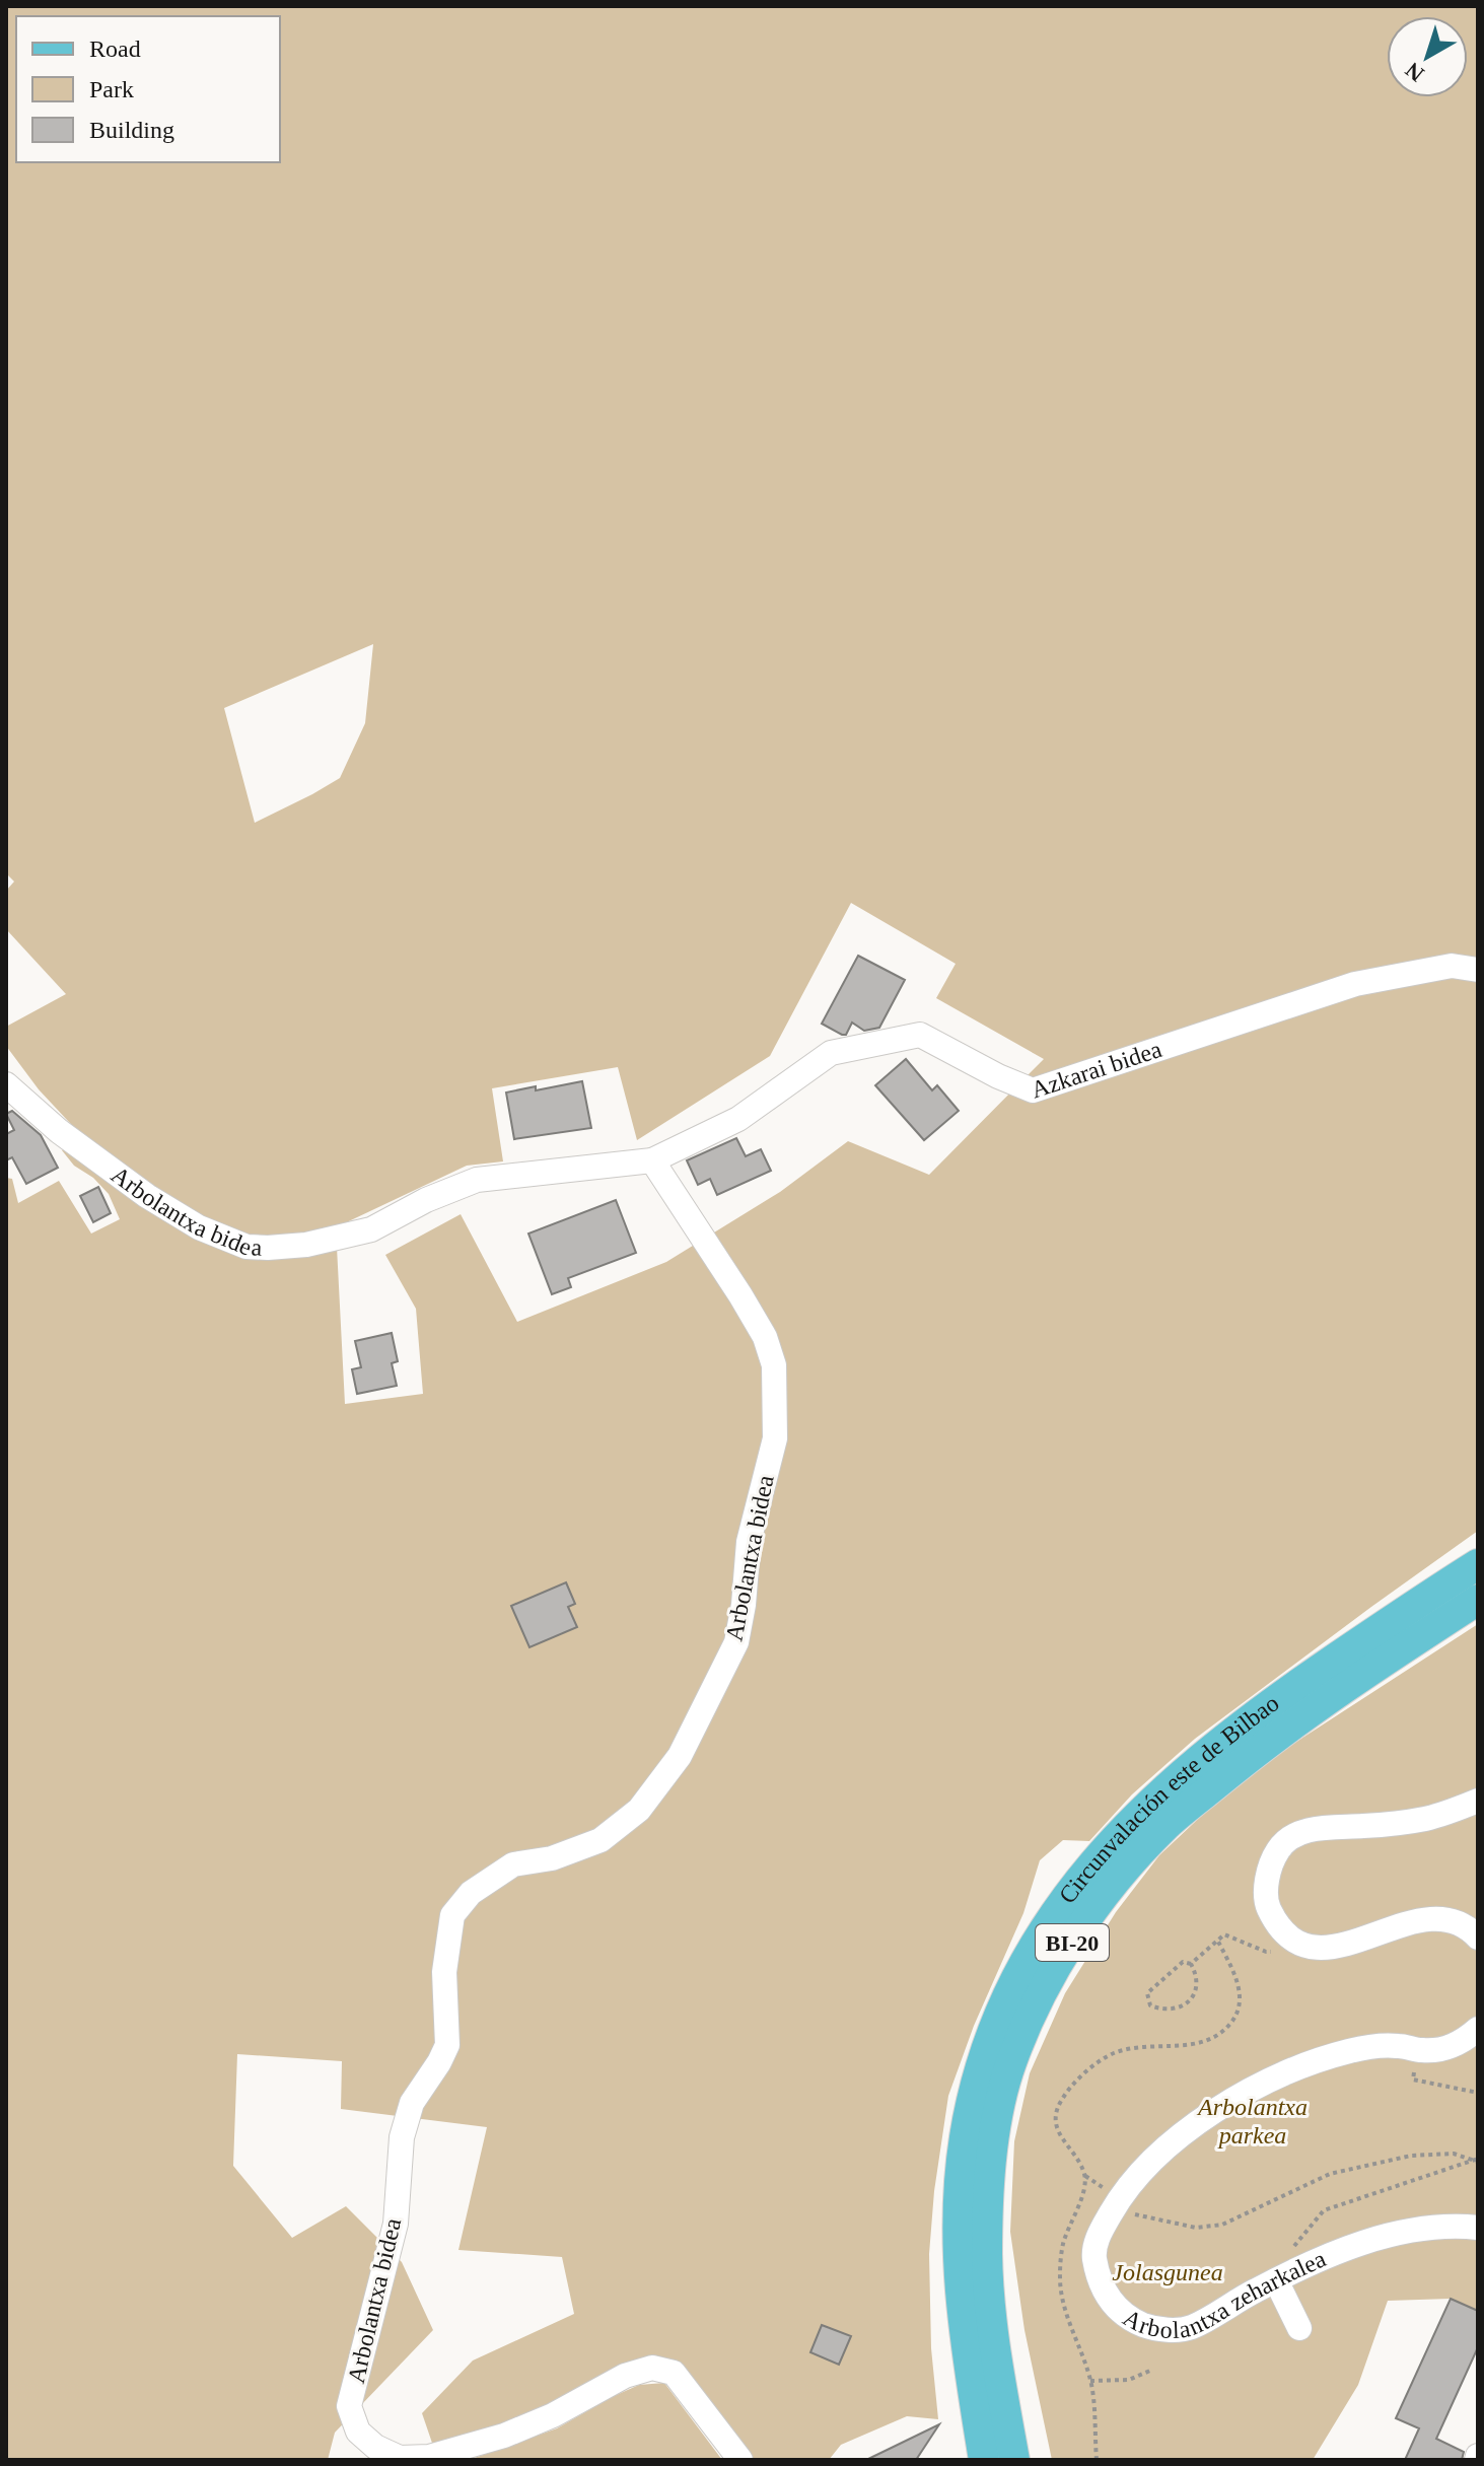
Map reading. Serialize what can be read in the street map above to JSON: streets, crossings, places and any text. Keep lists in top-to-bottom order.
{
  "streets": {
    "main road": ["Circunvalación este de Bilbao", "BI-20"],
    "street": ["Azkarai bidea", "Arbolantxa bidea", "Arbolantxa zeharkalea"]
  },
  "crossings": [
    ["Azkarai bidea", "Arbolantxa bidea"]
  ],
  "parks": ["Arbolantxa parkea", "Jolasgunea"],
  "legend": ["Road", "Park", "Building"],
  "north": "bottom left"
}
